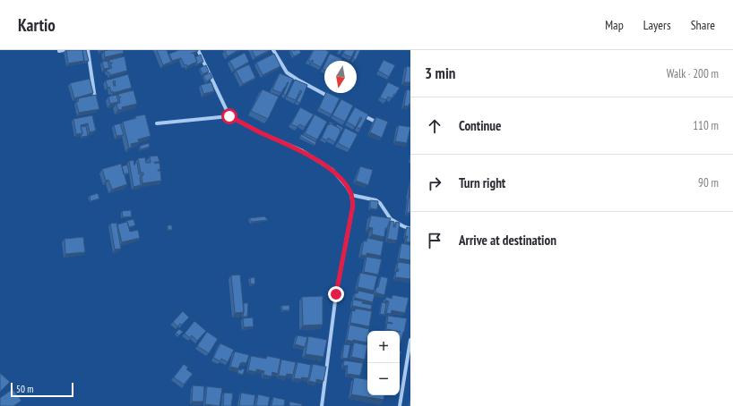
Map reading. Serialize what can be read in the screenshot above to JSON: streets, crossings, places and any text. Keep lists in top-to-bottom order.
{
  "scale_bar": "50 m",
  "north": "bottom",
  "page": {
    "header": "Kartio",
    "nav": ["Map", "Layers", "Share"],
    "heading": ["3 min", "Walk · 200 m"],
    "list": [
      ["Continue", "110 m"],
      ["Turn right", "90 m"],
      "Arrive at destination"
    ],
    "map_buttons": ["+", "−"],
    "scale": "50 m"
  }
}
